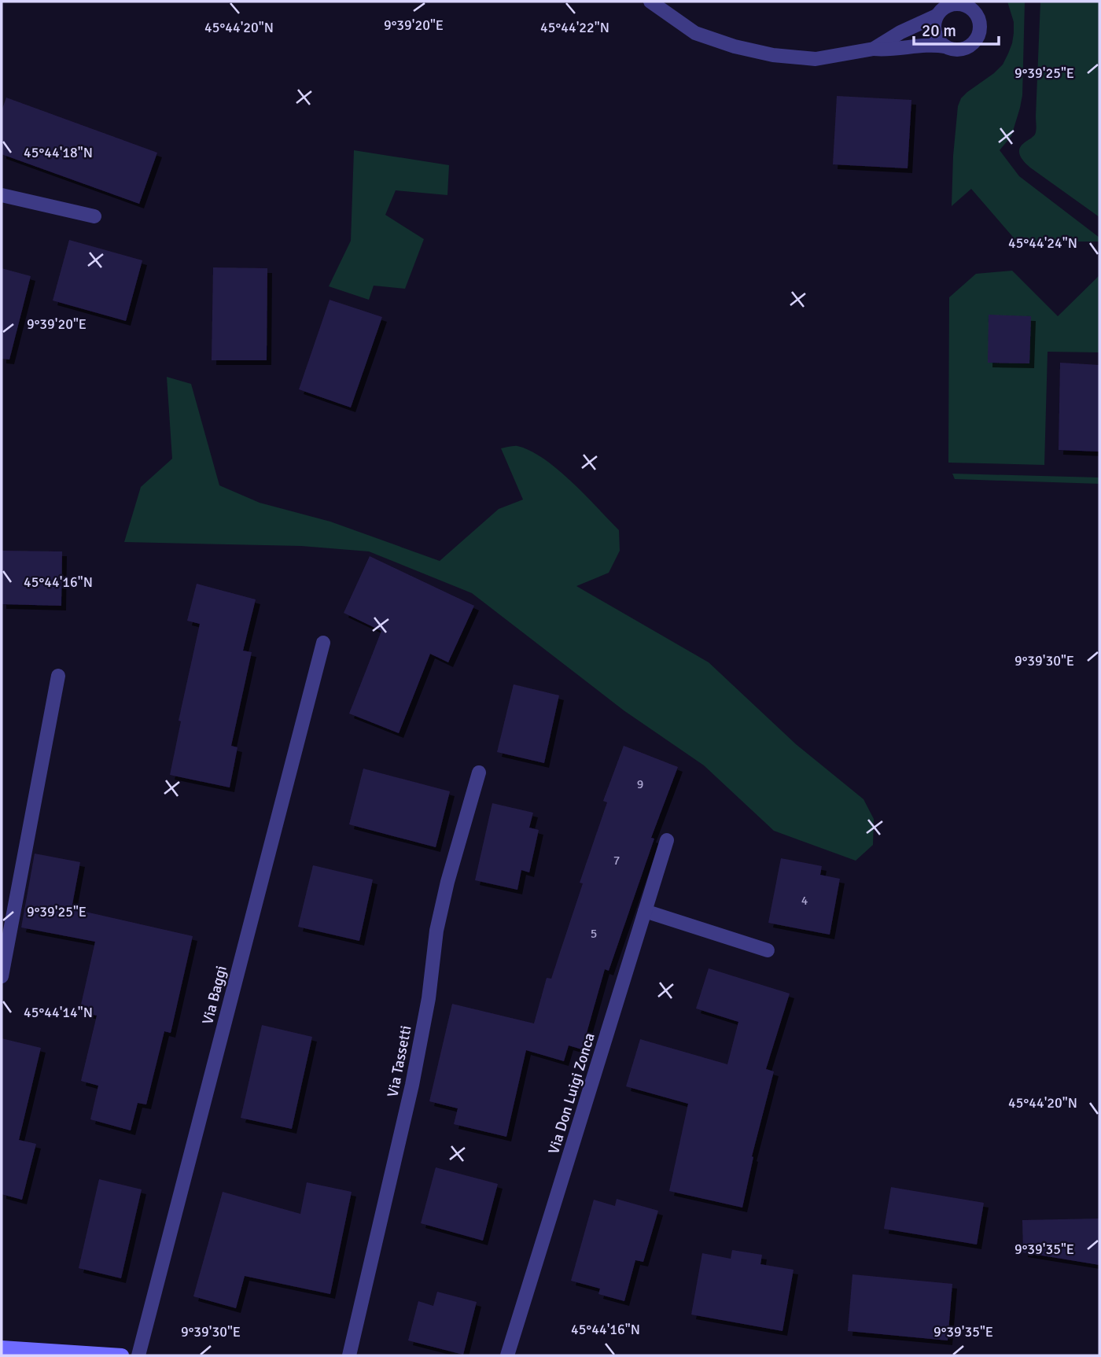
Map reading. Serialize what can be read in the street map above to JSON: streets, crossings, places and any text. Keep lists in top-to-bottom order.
{
  "streets": {
    "street": ["Via Baggi", "Via Tassetti", "Via Don Luigi Zonca"]
  },
  "house_numbers": [
    "9",
    "7",
    "4",
    "5"
  ],
  "scale_bar": "20 m",
  "coordinates": [
    "9°39'20\"E",
    "45°44'20\"N",
    "45°44'22\"N",
    "9°39'25\"E",
    "45°44'18\"N",
    "45°44'24\"N",
    "45°44'16\"N",
    "9°39'30\"E",
    "45°44'14\"N",
    "9°39'35\"E"
  ]
}
